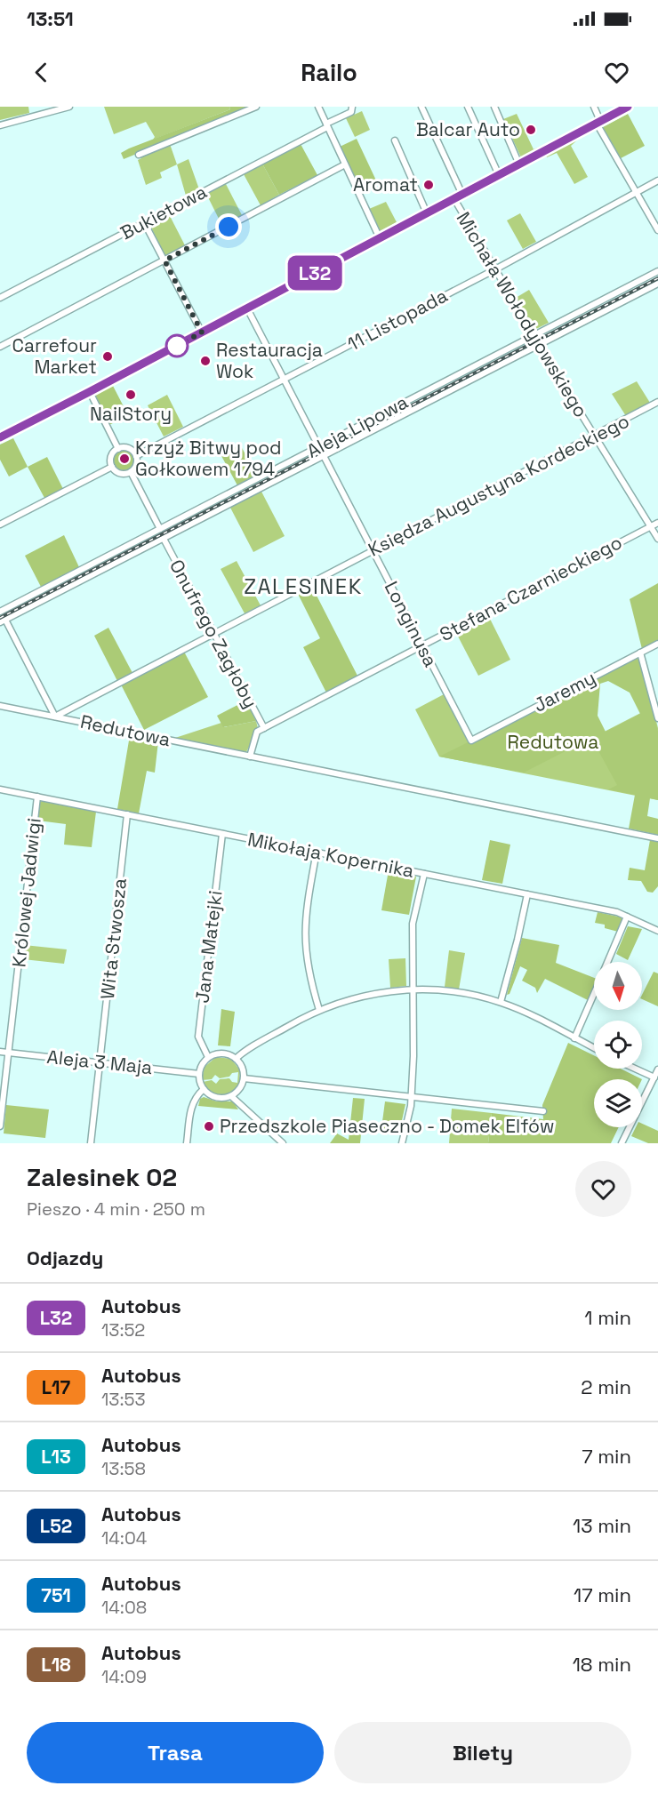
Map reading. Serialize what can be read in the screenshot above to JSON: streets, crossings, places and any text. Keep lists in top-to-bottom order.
{
  "streets": {
    "street": [
      "Bukietowa",
      "Michała Wołodyjowskiego",
      "11 Listopada",
      "Aleja Lipowa",
      "Księdza Augustyna Kordeckiego",
      "Stefana Czarnieckiego",
      "Longinusa",
      "Onufrego Zagłoby",
      "Jaremy",
      "Redutowa",
      "Mikołaja Kopernika",
      "Królowej Jadwigi",
      "Wita Stwosza",
      "Jana Matejki",
      "Aleja 3 Maja"
    ]
  },
  "crossings": [
    ["Michała Wołodyjowskiego", "11 Listopada"],
    ["Michała Wołodyjowskiego", "Aleja Lipowa"],
    ["Michała Wołodyjowskiego", "Księdza Augustyna Kordeckiego"],
    ["Michała Wołodyjowskiego", "Stefana Czarnieckiego"],
    ["11 Listopada", "Longinusa"],
    ["Aleja Lipowa", "Longinusa"],
    ["Aleja Lipowa", "Onufrego Zagłoby"],
    ["Księdza Augustyna Kordeckiego", "Longinusa"],
    ["Księdza Augustyna Kordeckiego", "Onufrego Zagłoby"],
    ["Księdza Augustyna Kordeckiego", "Redutowa"],
    ["Stefana Czarnieckiego", "Longinusa"],
    ["Stefana Czarnieckiego", "Onufrego Zagłoby"],
    ["Longinusa", "Jaremy"],
    ["Mikołaja Kopernika", "Królowej Jadwigi"],
    ["Mikołaja Kopernika", "Wita Stwosza"],
    ["Mikołaja Kopernika", "Jana Matejki"],
    ["Królowej Jadwigi", "Aleja 3 Maja"],
    ["Wita Stwosza", "Aleja 3 Maja"],
    ["Jana Matejki", "Aleja 3 Maja"]
  ],
  "districts": ["ZALESINEK"],
  "parks": ["Redutowa"],
  "places": [
    "Balcar Auto",
    "Aromat",
    "Carrefour Market",
    "Restauracja Wok",
    "NailStory",
    "Krzyż Bitwy pod Gołkowem 1794",
    "Przedszkole Piaseczno - Domek Elfów"
  ],
  "lines": ["bus line L32"],
  "north": "bottom",
  "page": {
    "status": "13:51",
    "header": "Railo",
    "on_map": "L32",
    "heading": [
      ["Zalesinek 02", "Pieszo · 4 min · 250 m"],
      "Odjazdy"
    ],
    "list": [
      {
        "mark": "L32",
        "name": "Autobus",
        "note": "13:52",
        "value": "1 min"
      },
      {
        "mark": "L17",
        "name": "Autobus",
        "note": "13:53",
        "value": "2 min"
      },
      {
        "mark": "L13",
        "name": "Autobus",
        "note": "13:58",
        "value": "7 min"
      },
      {
        "mark": "L52",
        "name": "Autobus",
        "note": "14:04",
        "value": "13 min"
      },
      {
        "mark": "751",
        "name": "Autobus",
        "note": "14:08",
        "value": "17 min"
      },
      {
        "mark": "L18",
        "name": "Autobus",
        "note": "14:09",
        "value": "18 min"
      }
    ],
    "buttons": ["Trasa", "Bilety"]
  }
}
